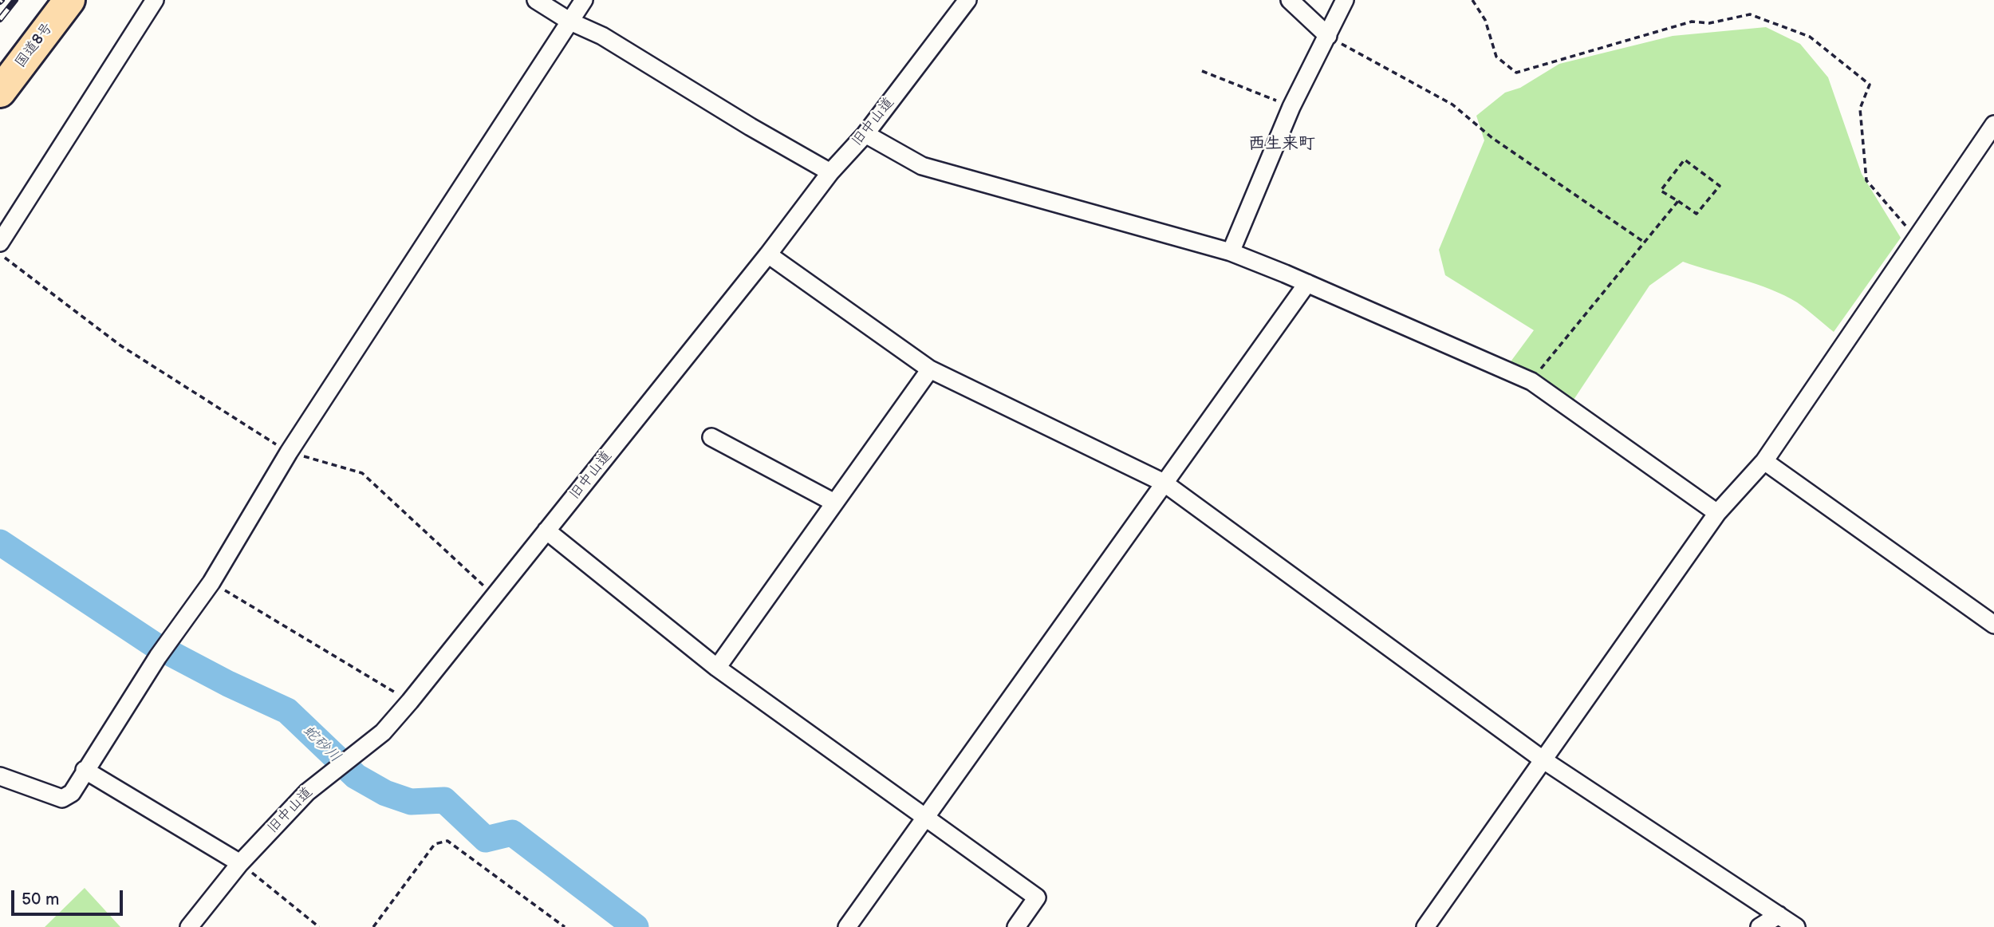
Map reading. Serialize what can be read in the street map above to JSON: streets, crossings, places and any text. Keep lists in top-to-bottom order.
{
  "streets": {
    "highway": ["国道8号"],
    "street": ["旧中山道"]
  },
  "districts": ["西生来町"],
  "water": ["蛇砂川"],
  "scale_bar": "50 m"
}
